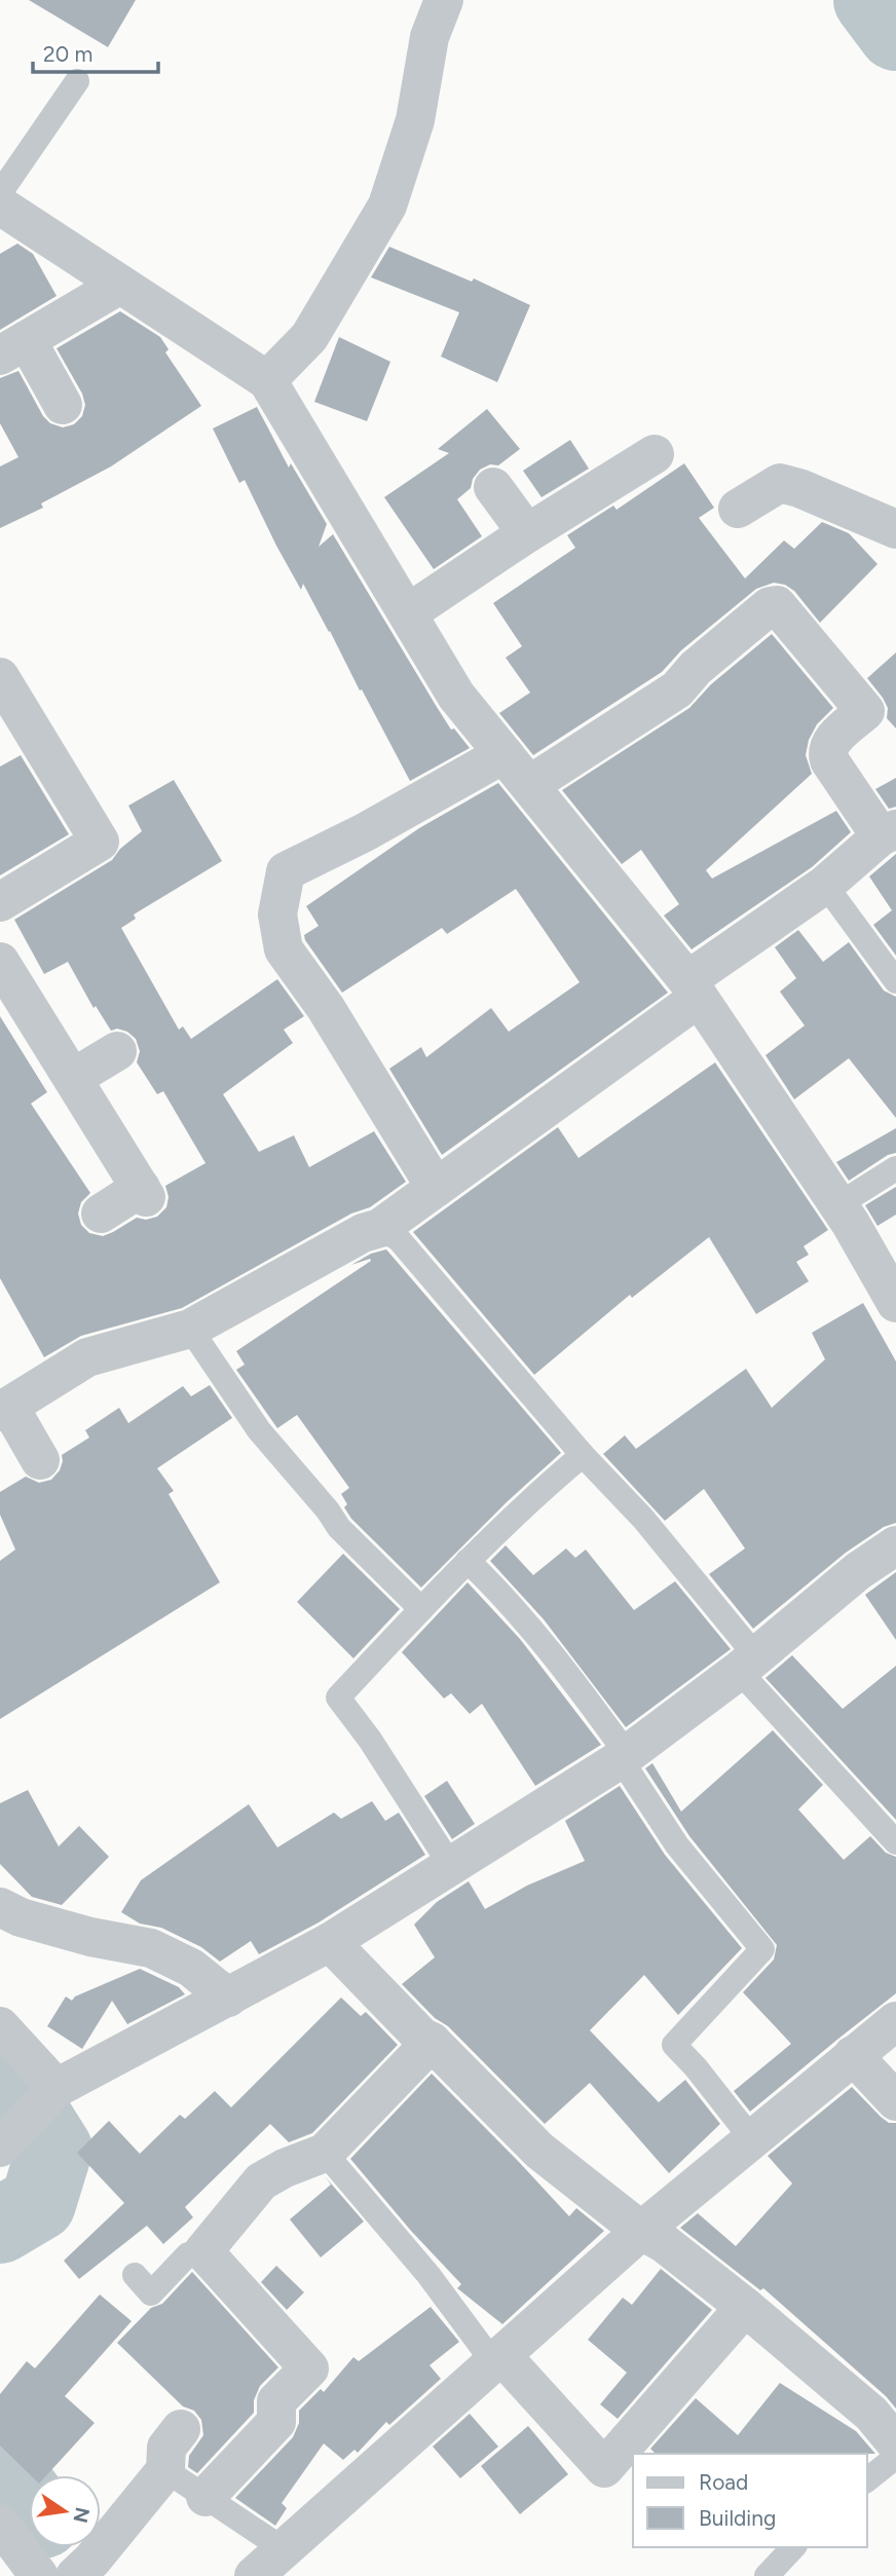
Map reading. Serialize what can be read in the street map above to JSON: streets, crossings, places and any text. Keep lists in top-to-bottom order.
{
  "legend": ["Road", "Building"],
  "scale_bar": "20 m",
  "north": "right"
}
